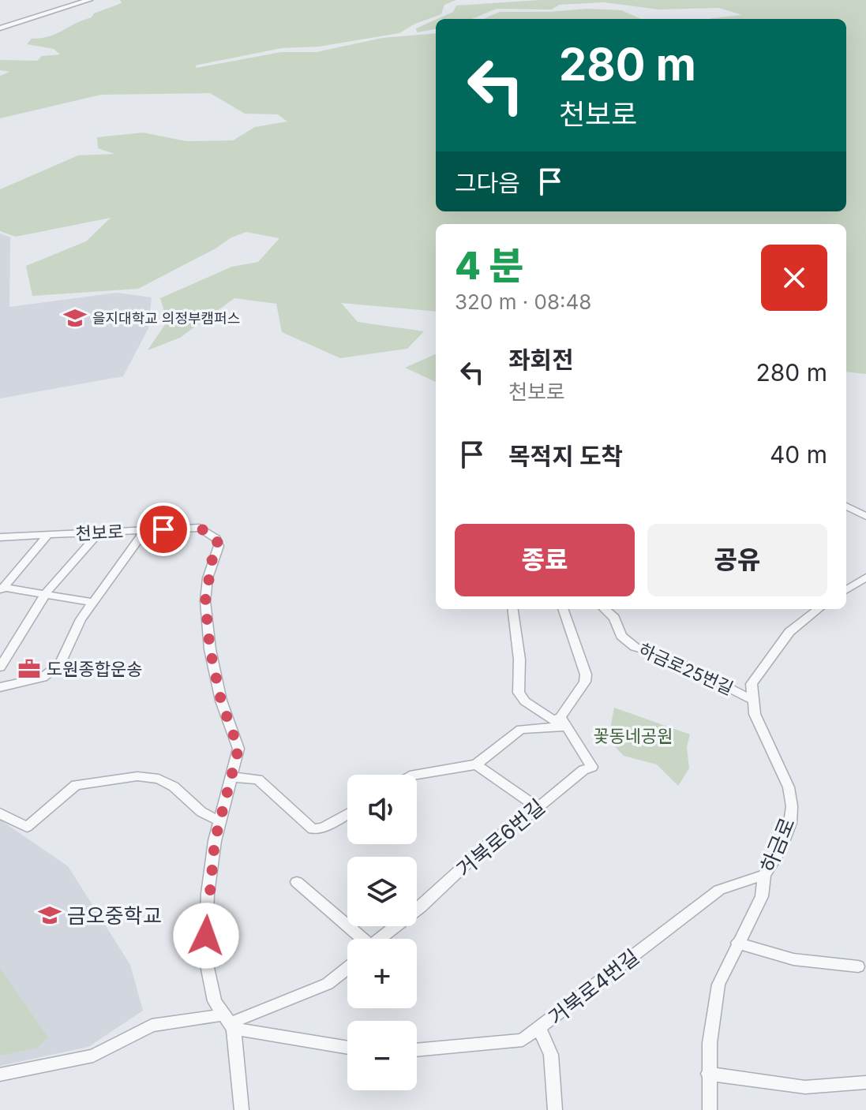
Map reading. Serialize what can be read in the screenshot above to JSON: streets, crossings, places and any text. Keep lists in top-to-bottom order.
{
  "streets": {
    "street": [
      "천보로",
      "하금로25번길",
      "거북로6번길",
      "하금로",
      "거북로4번길"
    ]
  },
  "crossings": [
    ["하금로25번길", "하금로"],
    ["하금로", "거북로4번길"]
  ],
  "parks": ["꽃동네공원"],
  "places": {
    "school or university": ["을지대학교 의정부캠퍼스", "금오중학교"],
    "office": ["도원종합운송"]
  },
  "page": {
    "turn": ["280 m", "천보로"],
    "then": "그다음",
    "heading": ["4 분", "320 m · 08:48"],
    "list": [
      {
        "name": "좌회전",
        "note": "천보로",
        "value": "280 m"
      },
      {
        "name": "목적지 도착",
        "value": "40 m"
      }
    ],
    "buttons": ["종료", "공유"],
    "map_buttons": ["+", "−"]
  }
}
